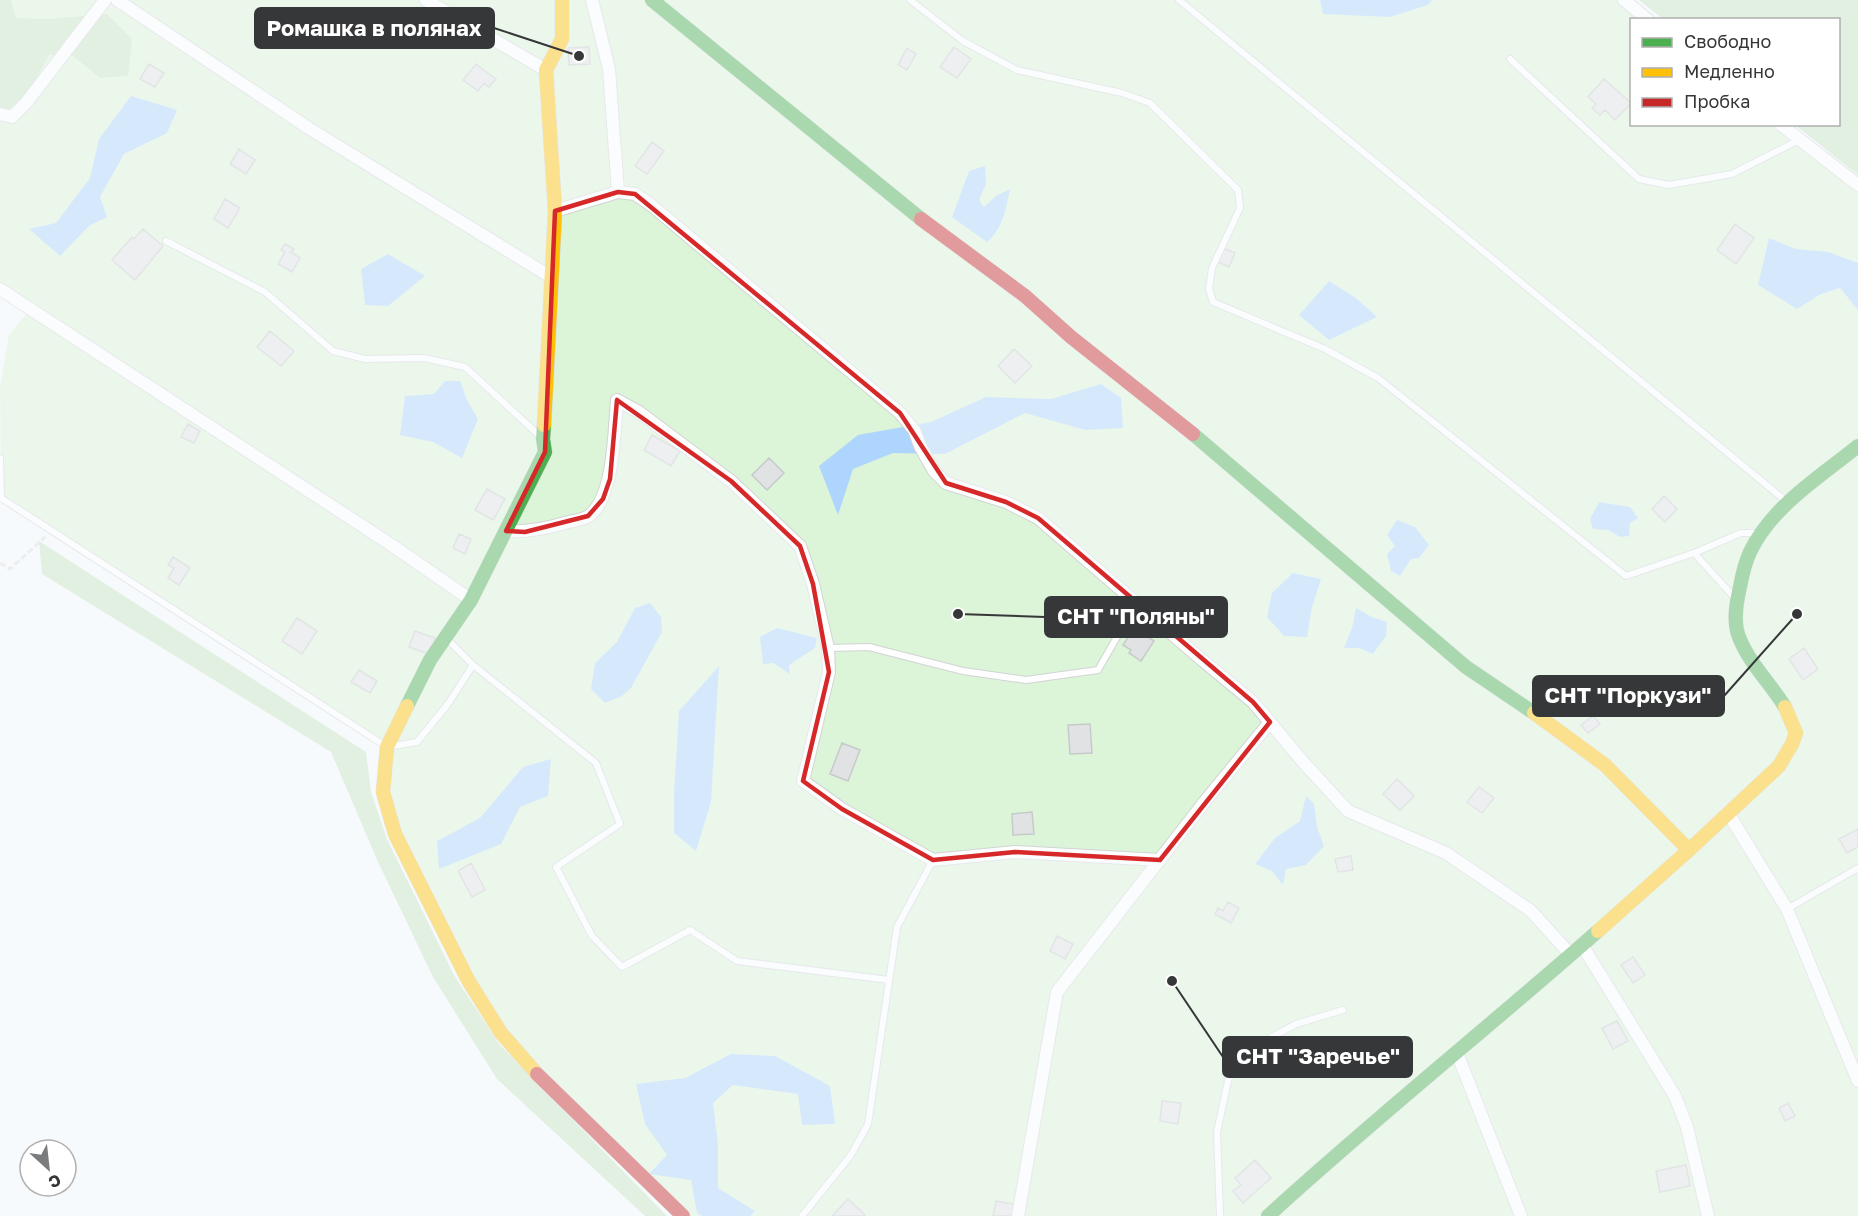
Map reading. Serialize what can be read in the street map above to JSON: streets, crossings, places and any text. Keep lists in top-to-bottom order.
{
  "places": [
    "Ромашка в полянах",
    "СНТ \"Поляны\"",
    "СНТ \"Поркузи\"",
    "СНТ \"Заречье\""
  ],
  "legend": ["Свободно", "Медленно", "Пробка"],
  "north": "bottom right"
}
